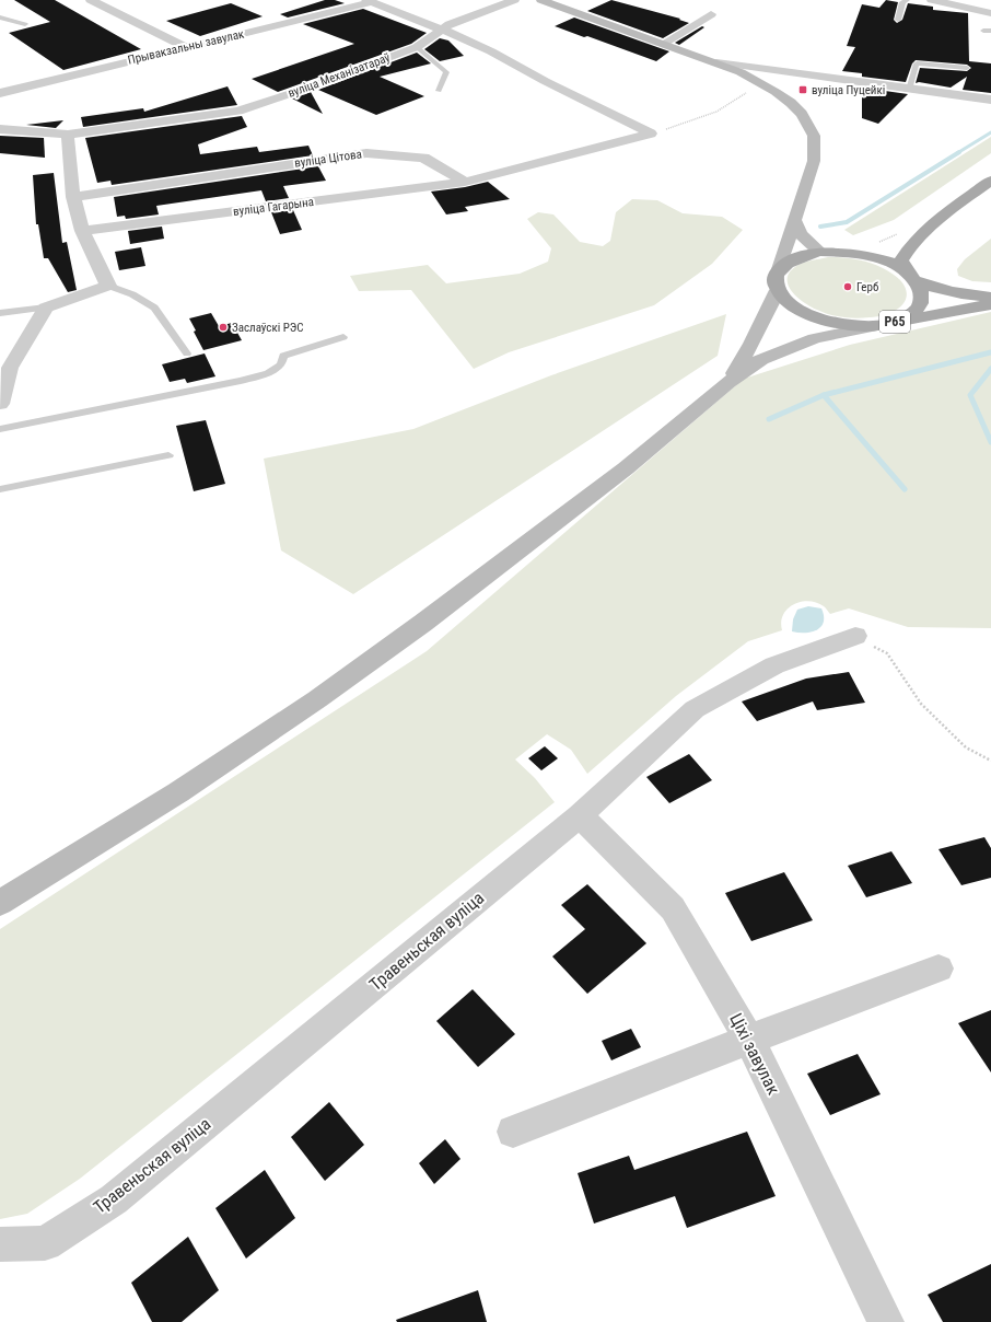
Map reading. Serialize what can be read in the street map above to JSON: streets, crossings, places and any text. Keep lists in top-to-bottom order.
{
  "streets": {
    "main road": ["Р65"],
    "street": [
      "Прывакзальны завулак",
      "вуліца Механізатараў",
      "вуліца Цітова",
      "вуліца Гагарына",
      "Травеньская вуліца",
      "Ціхі завулак"
    ]
  },
  "crossings": [
    ["вуліца Цітова", "вуліца Гагарына"],
    ["Травеньская вуліца", "Ціхі завулак"]
  ],
  "places": {
    "transit": ["вуліца Пуцейкі"],
    "other": ["Герб", "Заслаўскі РЭС"]
  }
}
